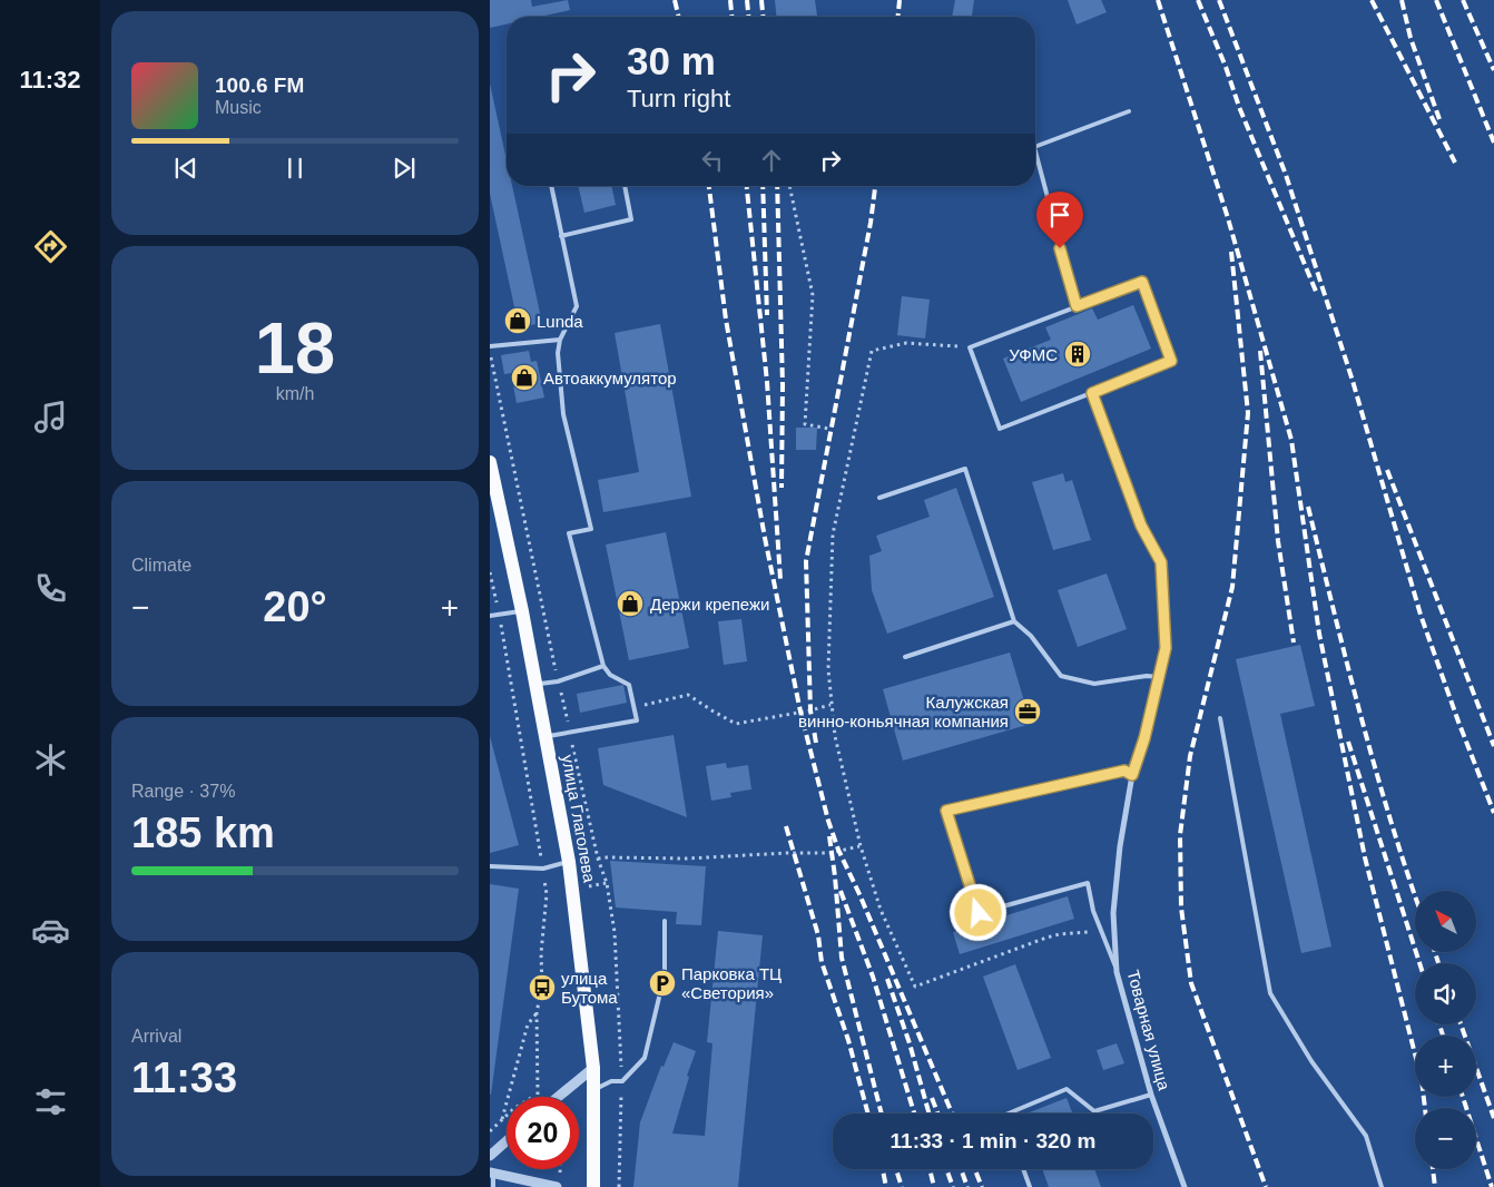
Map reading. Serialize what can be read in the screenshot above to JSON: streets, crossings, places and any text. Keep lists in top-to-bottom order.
{
  "streets": {
    "main road": ["улица Глаголева"],
    "street": ["Товарная улица"]
  },
  "places": {
    "shop": ["Lunda", "Автоаккумулятор", "Держи крепежи"],
    "building": ["УФМС"],
    "office": ["Калужская винно-коньячная компания"],
    "parking": ["Парковка ТЦ «Светория»"],
    "bus stop": ["улица Бутома"]
  },
  "north": "top left",
  "page": {
    "tabs": "11:32",
    "turn": ["30 m", "Turn right"],
    "song": ["100.6 FM", "Music"],
    "tile": [
      ["18", "km/h"],
      "Climate",
      ["Range · 37%", "185 km"],
      ["Arrival", "11:33"]
    ],
    "heat": ["−", "20°", "+"],
    "map_buttons": ["+", "−"],
    "limit": "20",
    "trip": "11:33 · 1 min · 320 m"
  }
}
